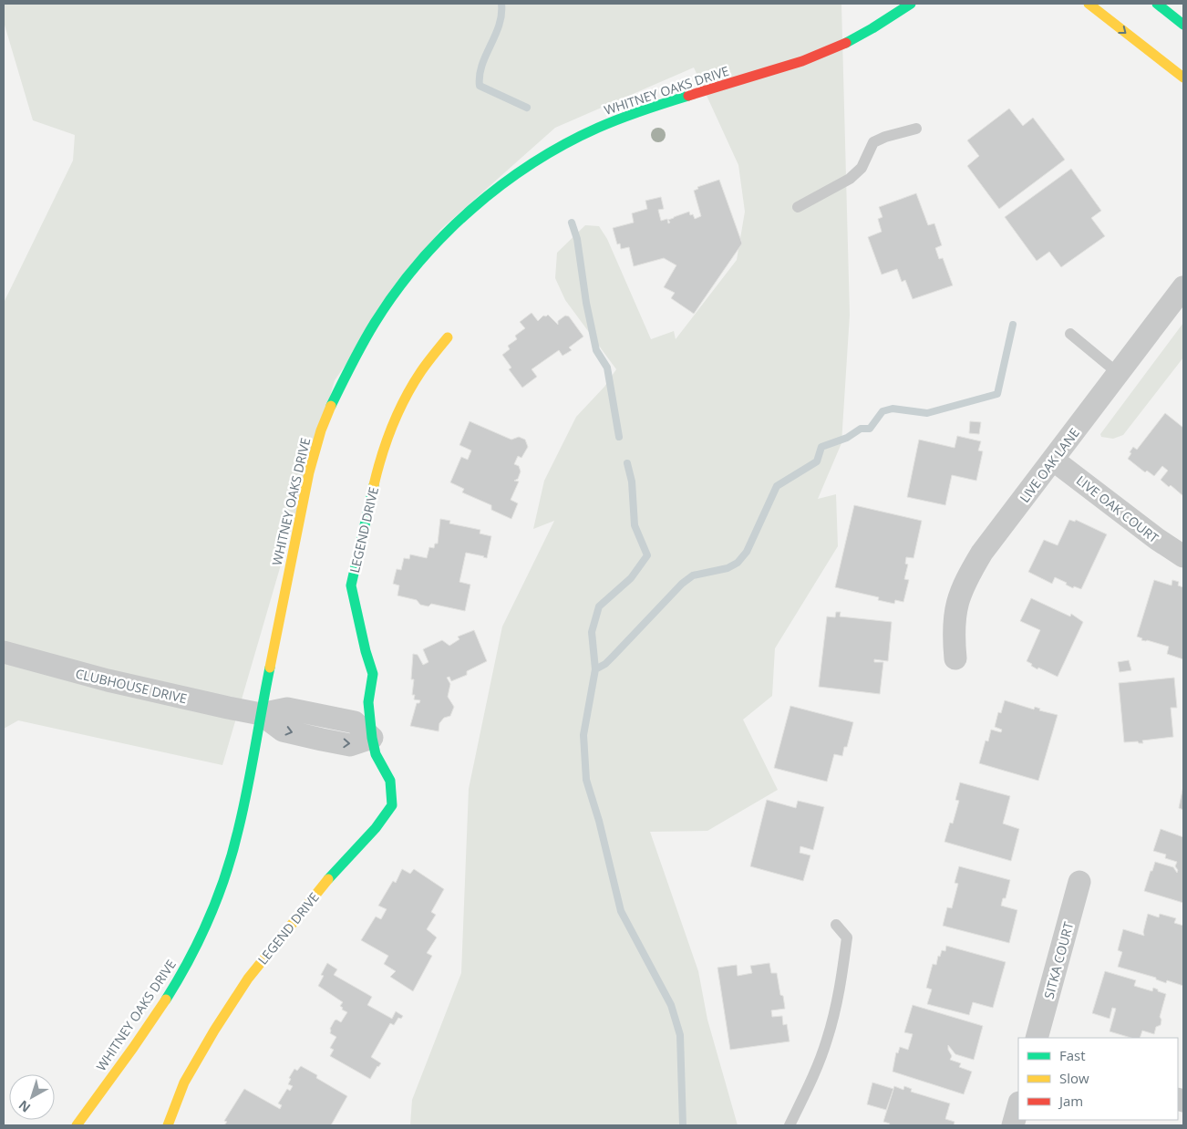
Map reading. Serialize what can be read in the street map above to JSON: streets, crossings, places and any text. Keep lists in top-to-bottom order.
{
  "streets": {
    "street": [
      "WHITNEY OAKS DRIVE",
      "LIVE OAK LANE",
      "LIVE OAK COURT",
      "LEGEND DRIVE",
      "CLUBHOUSE DRIVE",
      "SITKA COURT"
    ]
  },
  "crossings": [
    ["WHITNEY OAKS DRIVE", "CLUBHOUSE DRIVE"],
    ["LIVE OAK LANE", "LIVE OAK COURT"]
  ],
  "legend": ["Fast", "Slow", "Jam"],
  "north": "bottom left"
}
